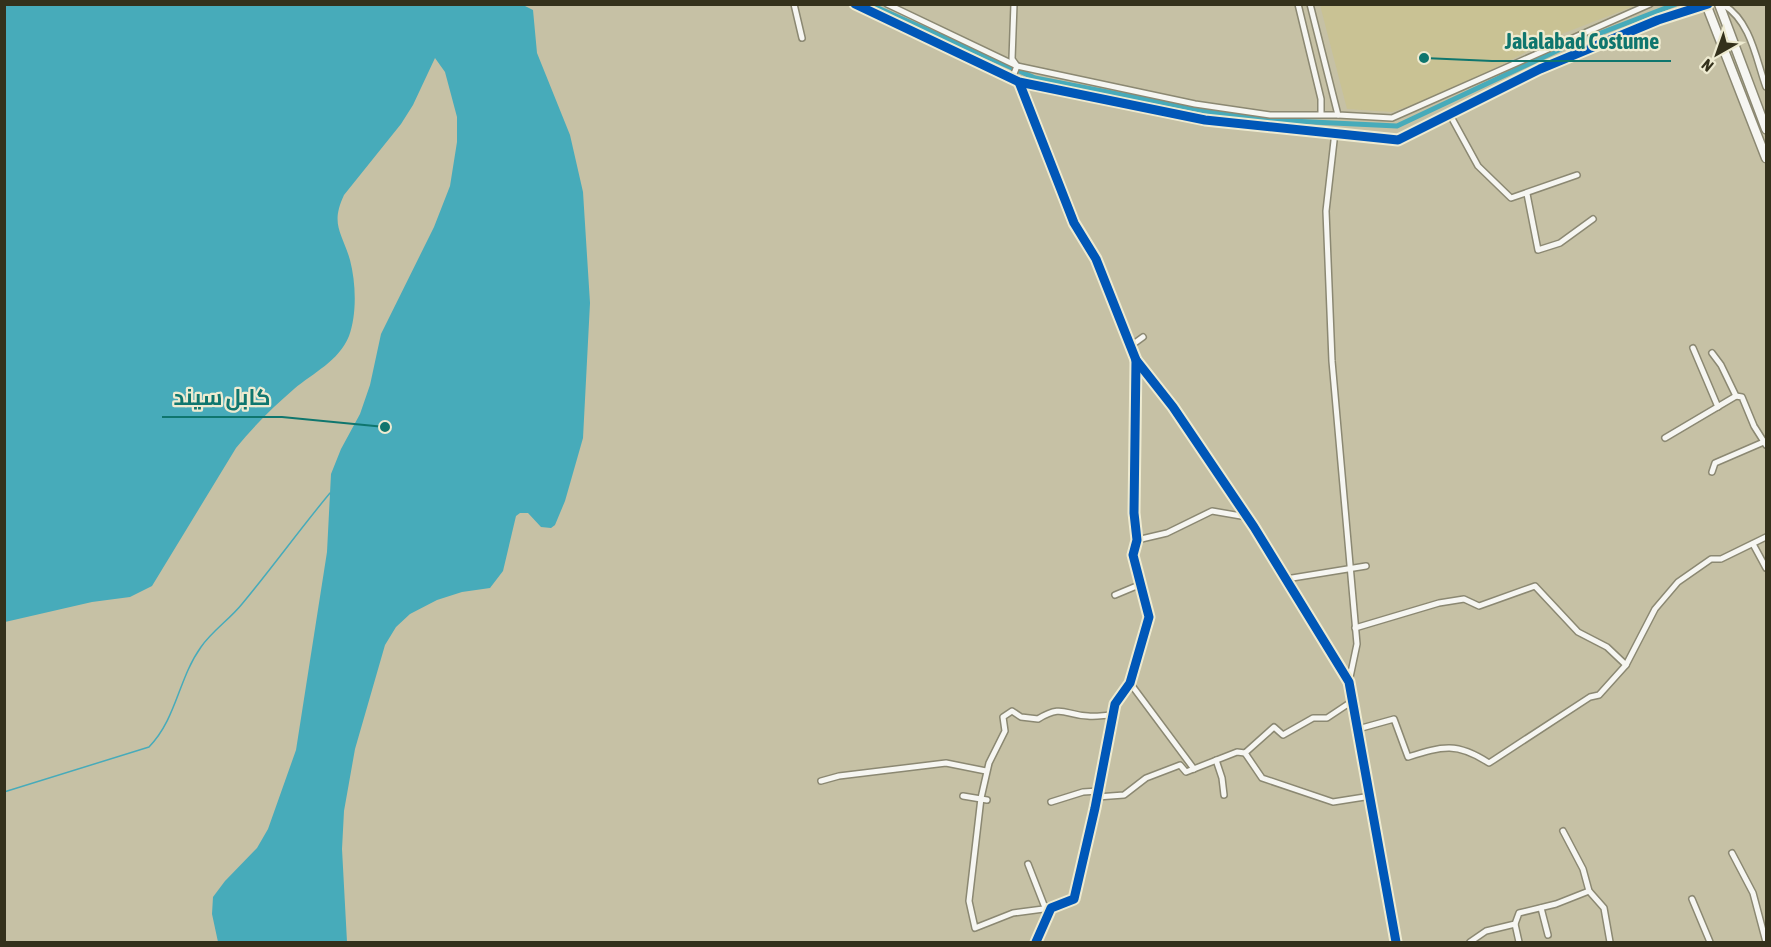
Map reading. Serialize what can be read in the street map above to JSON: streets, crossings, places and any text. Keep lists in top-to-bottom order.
{
  "places": ["Jalalabad Costume", "کابل سيند"],
  "north": "bottom left"
}
